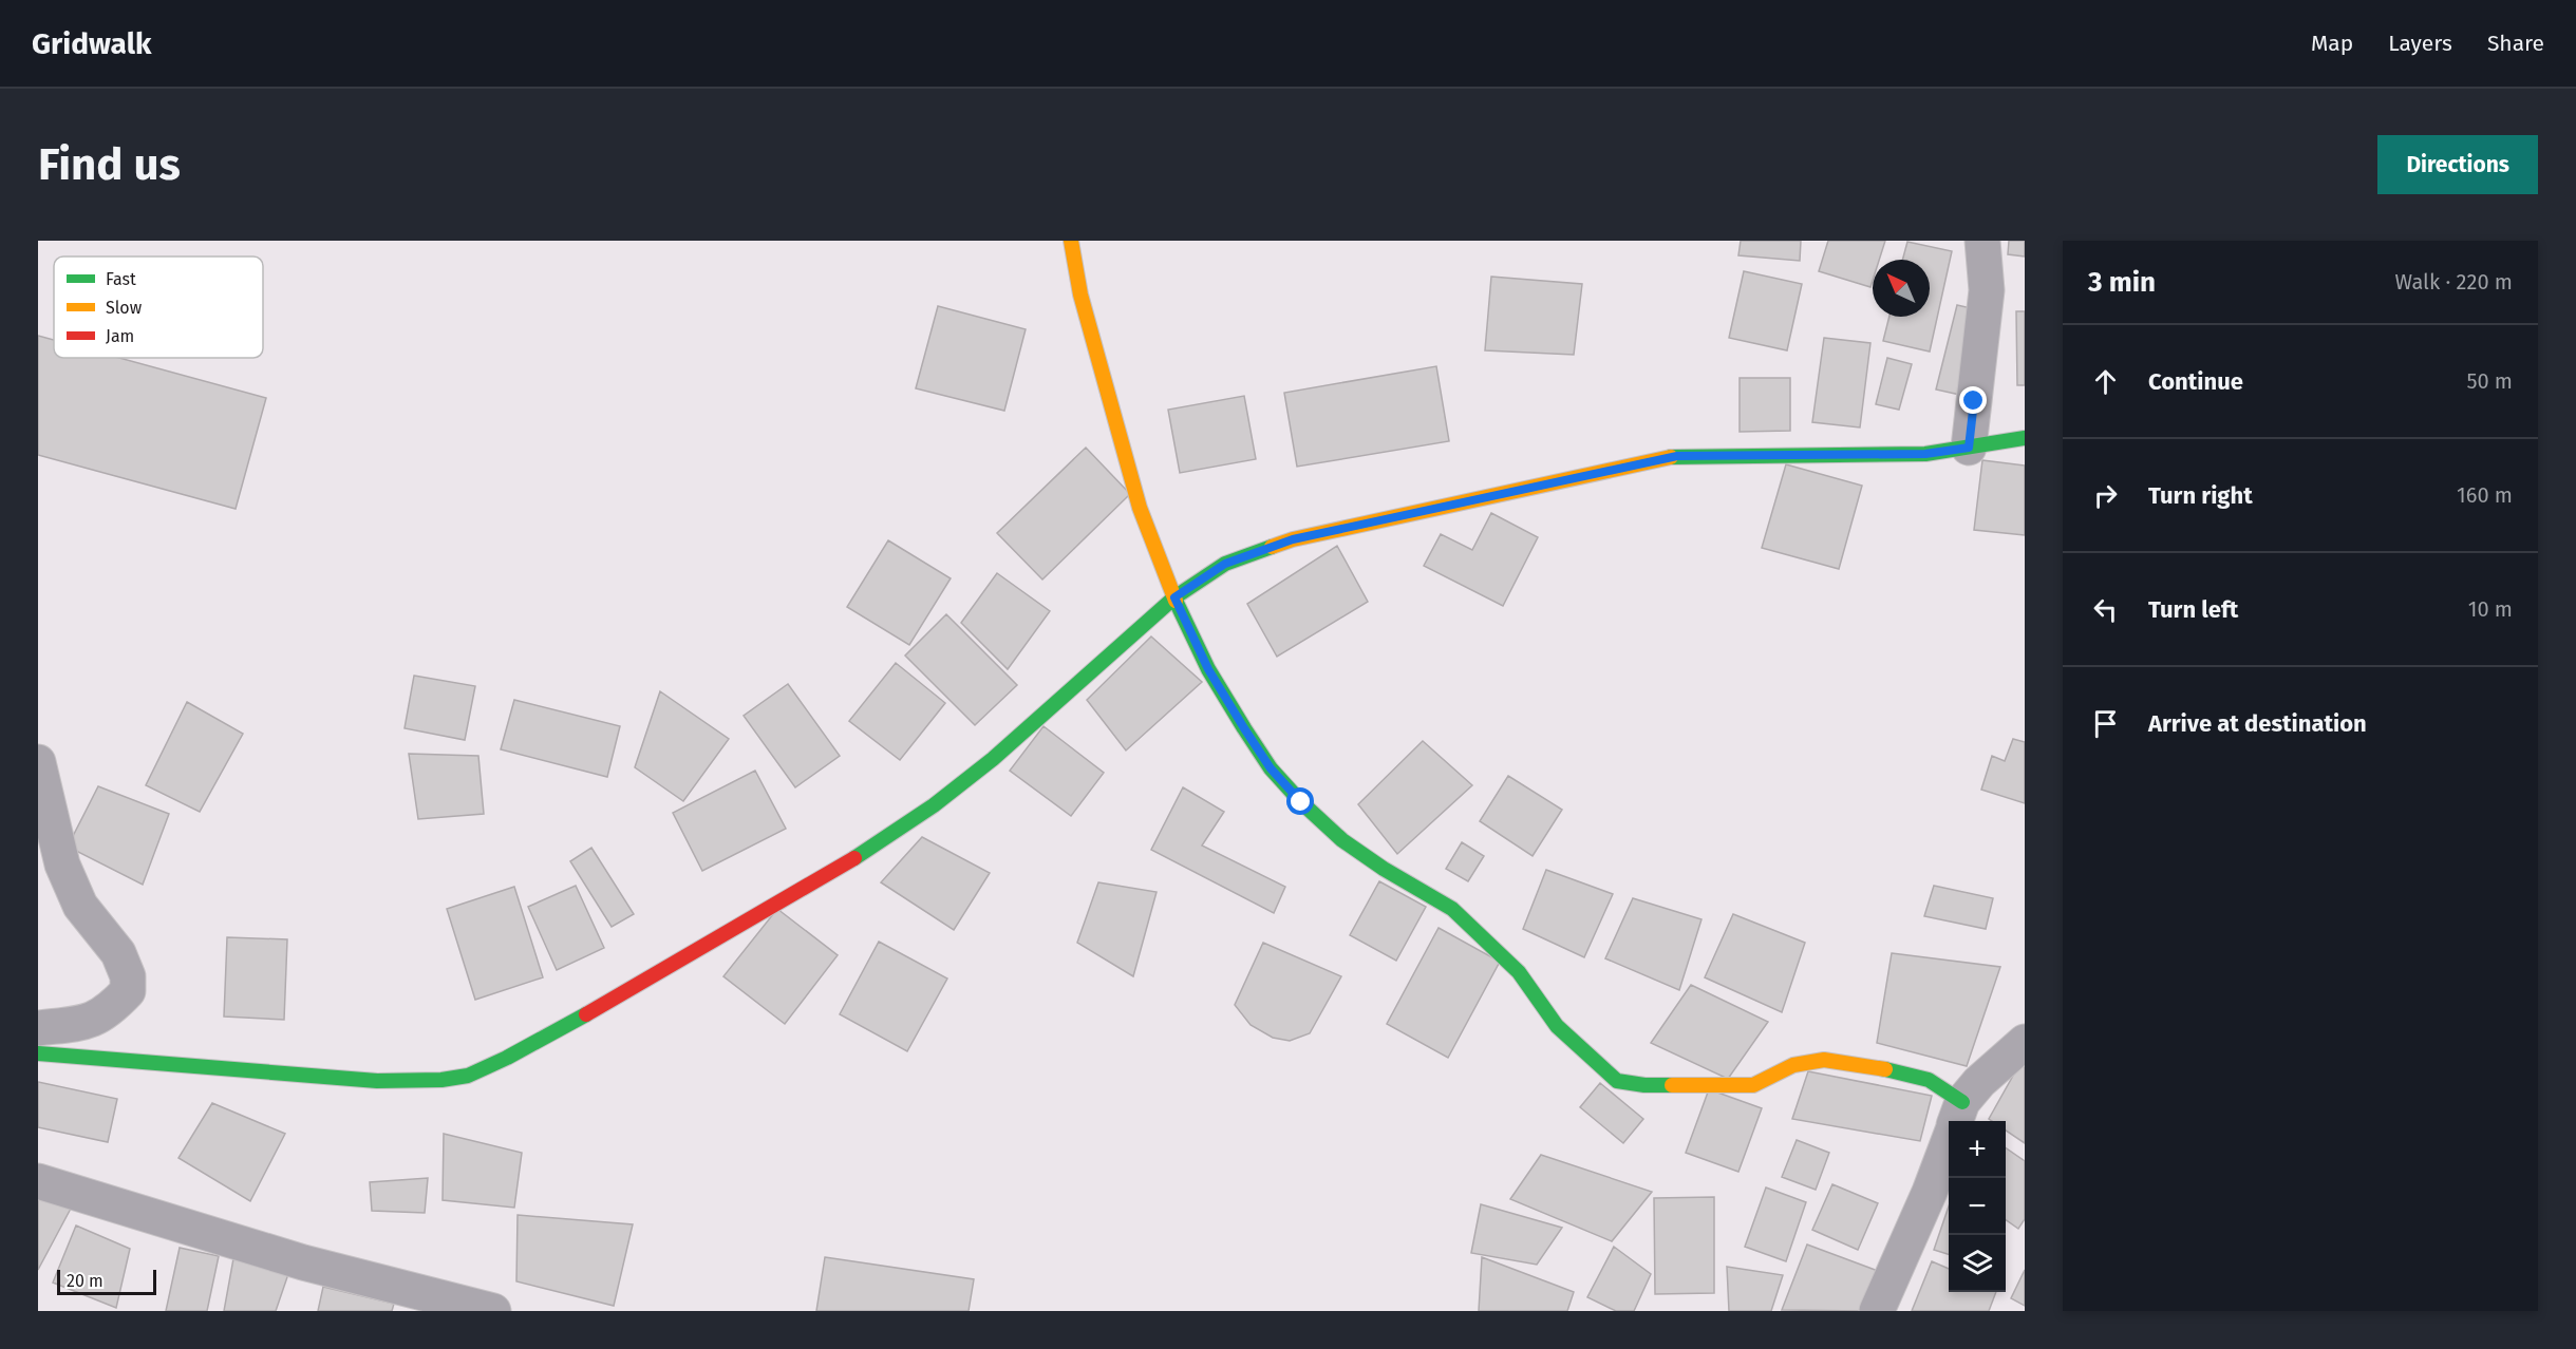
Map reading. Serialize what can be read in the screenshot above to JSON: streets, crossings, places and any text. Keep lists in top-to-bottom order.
{
  "legend": ["Fast", "Slow", "Jam"],
  "scale_bar": "20 m",
  "north": "top left",
  "page": {
    "header": "Gridwalk",
    "nav": ["Map", "Layers", "Share"],
    "buttons": "Directions",
    "title": "Find us",
    "heading": ["3 min", "Walk · 220 m"],
    "list": [
      ["Continue", "50 m"],
      ["Turn right", "160 m"],
      ["Turn left", "10 m"],
      "Arrive at destination"
    ],
    "map_buttons": ["+", "−"],
    "scale": "20 m"
  }
}
